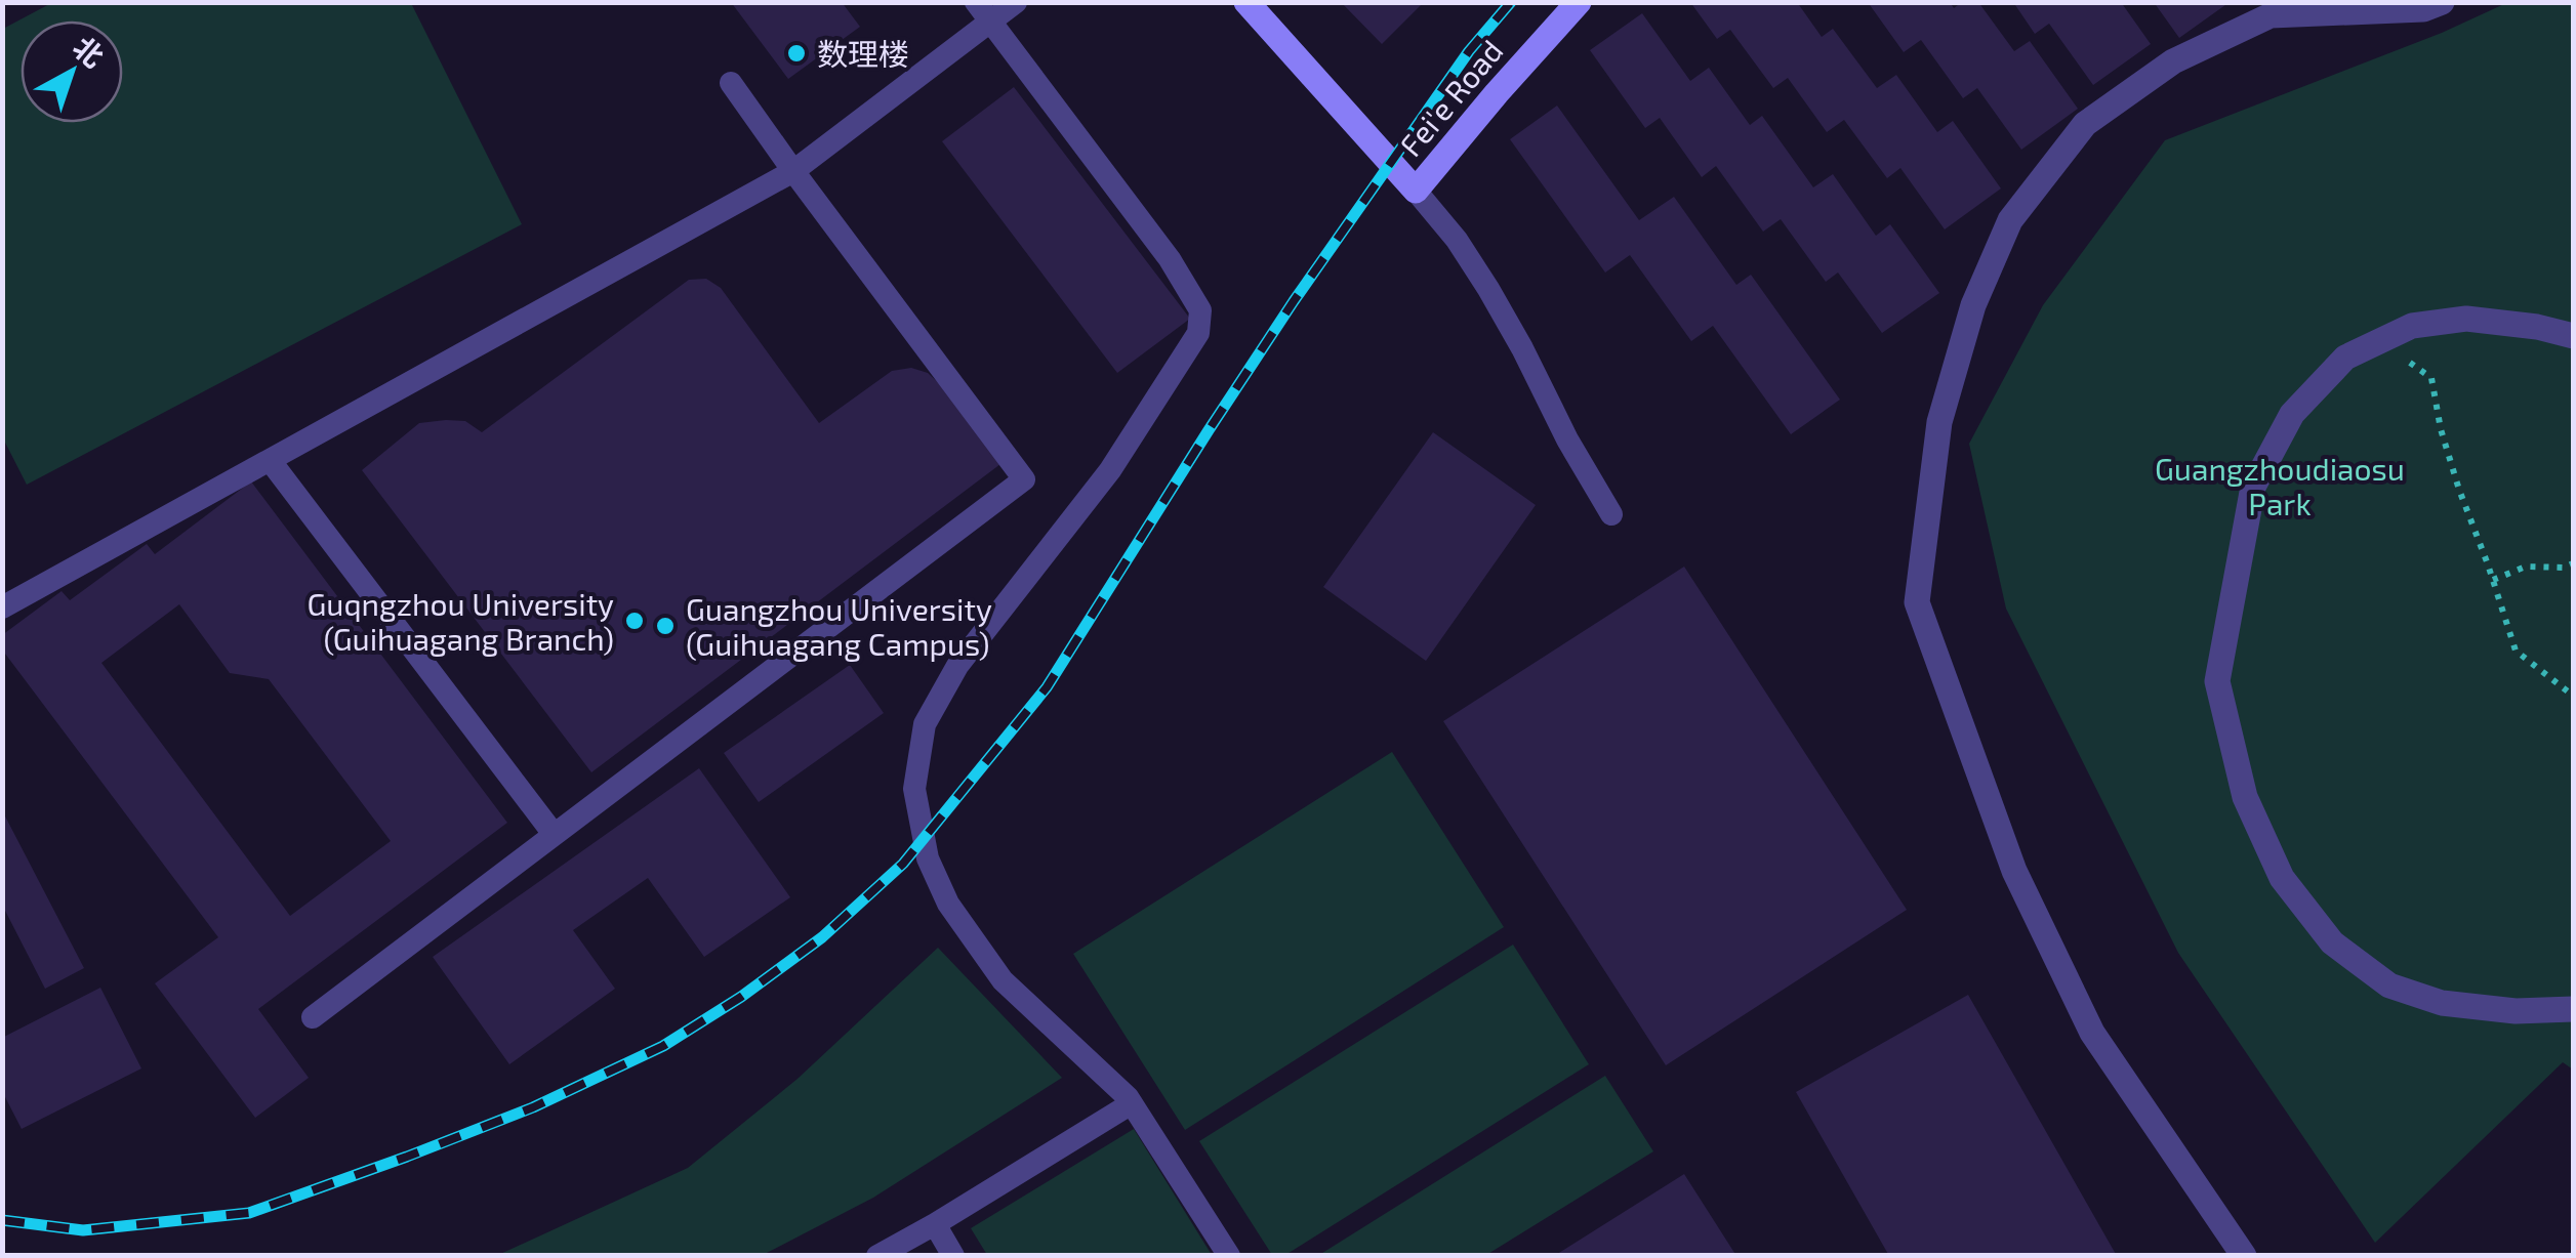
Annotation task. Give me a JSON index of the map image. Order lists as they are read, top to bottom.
{
  "streets": {
    "street": ["Fei'e Road"]
  },
  "parks": ["Guangzhoudiaosu Park"],
  "places": ["数理楼", "Guqngzhou University (Guihuagang Branch)", "Guangzhou University (Guihuagang Campus)"],
  "north": "top right"
}
